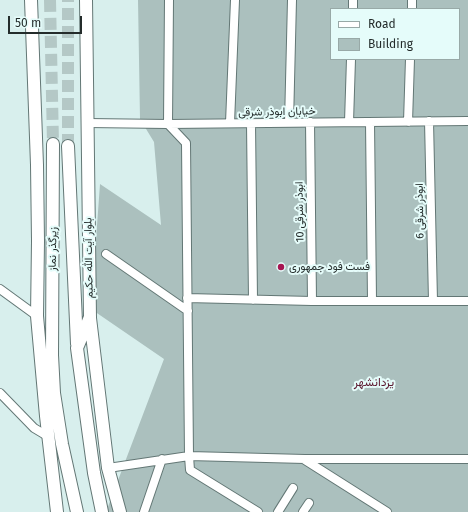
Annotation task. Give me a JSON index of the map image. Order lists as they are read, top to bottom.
{
  "streets": {
    "main road": ["زیرگذر نماز", "بلوار آیت الله حکیم"],
    "street": ["خیابان ابوذر شرقی", "ابوذر شرقی 6", "ابوذر شرقی 10"]
  },
  "crossings": [
    ["خیابان ابوذر شرقی", "ابوذر شرقی 6"],
    ["خیابان ابوذر شرقی", "ابوذر شرقی 10"],
    ["خیابان ابوذر شرقی", "بلوار آیت الله حکیم"],
    ["زیرگذر نماز", "بلوار آیت الله حکیم"]
  ],
  "districts": ["یزدانشهر"],
  "places": ["فست فود جمهوری"],
  "legend": ["Road", "Building"],
  "scale_bar": "50 m"
}
